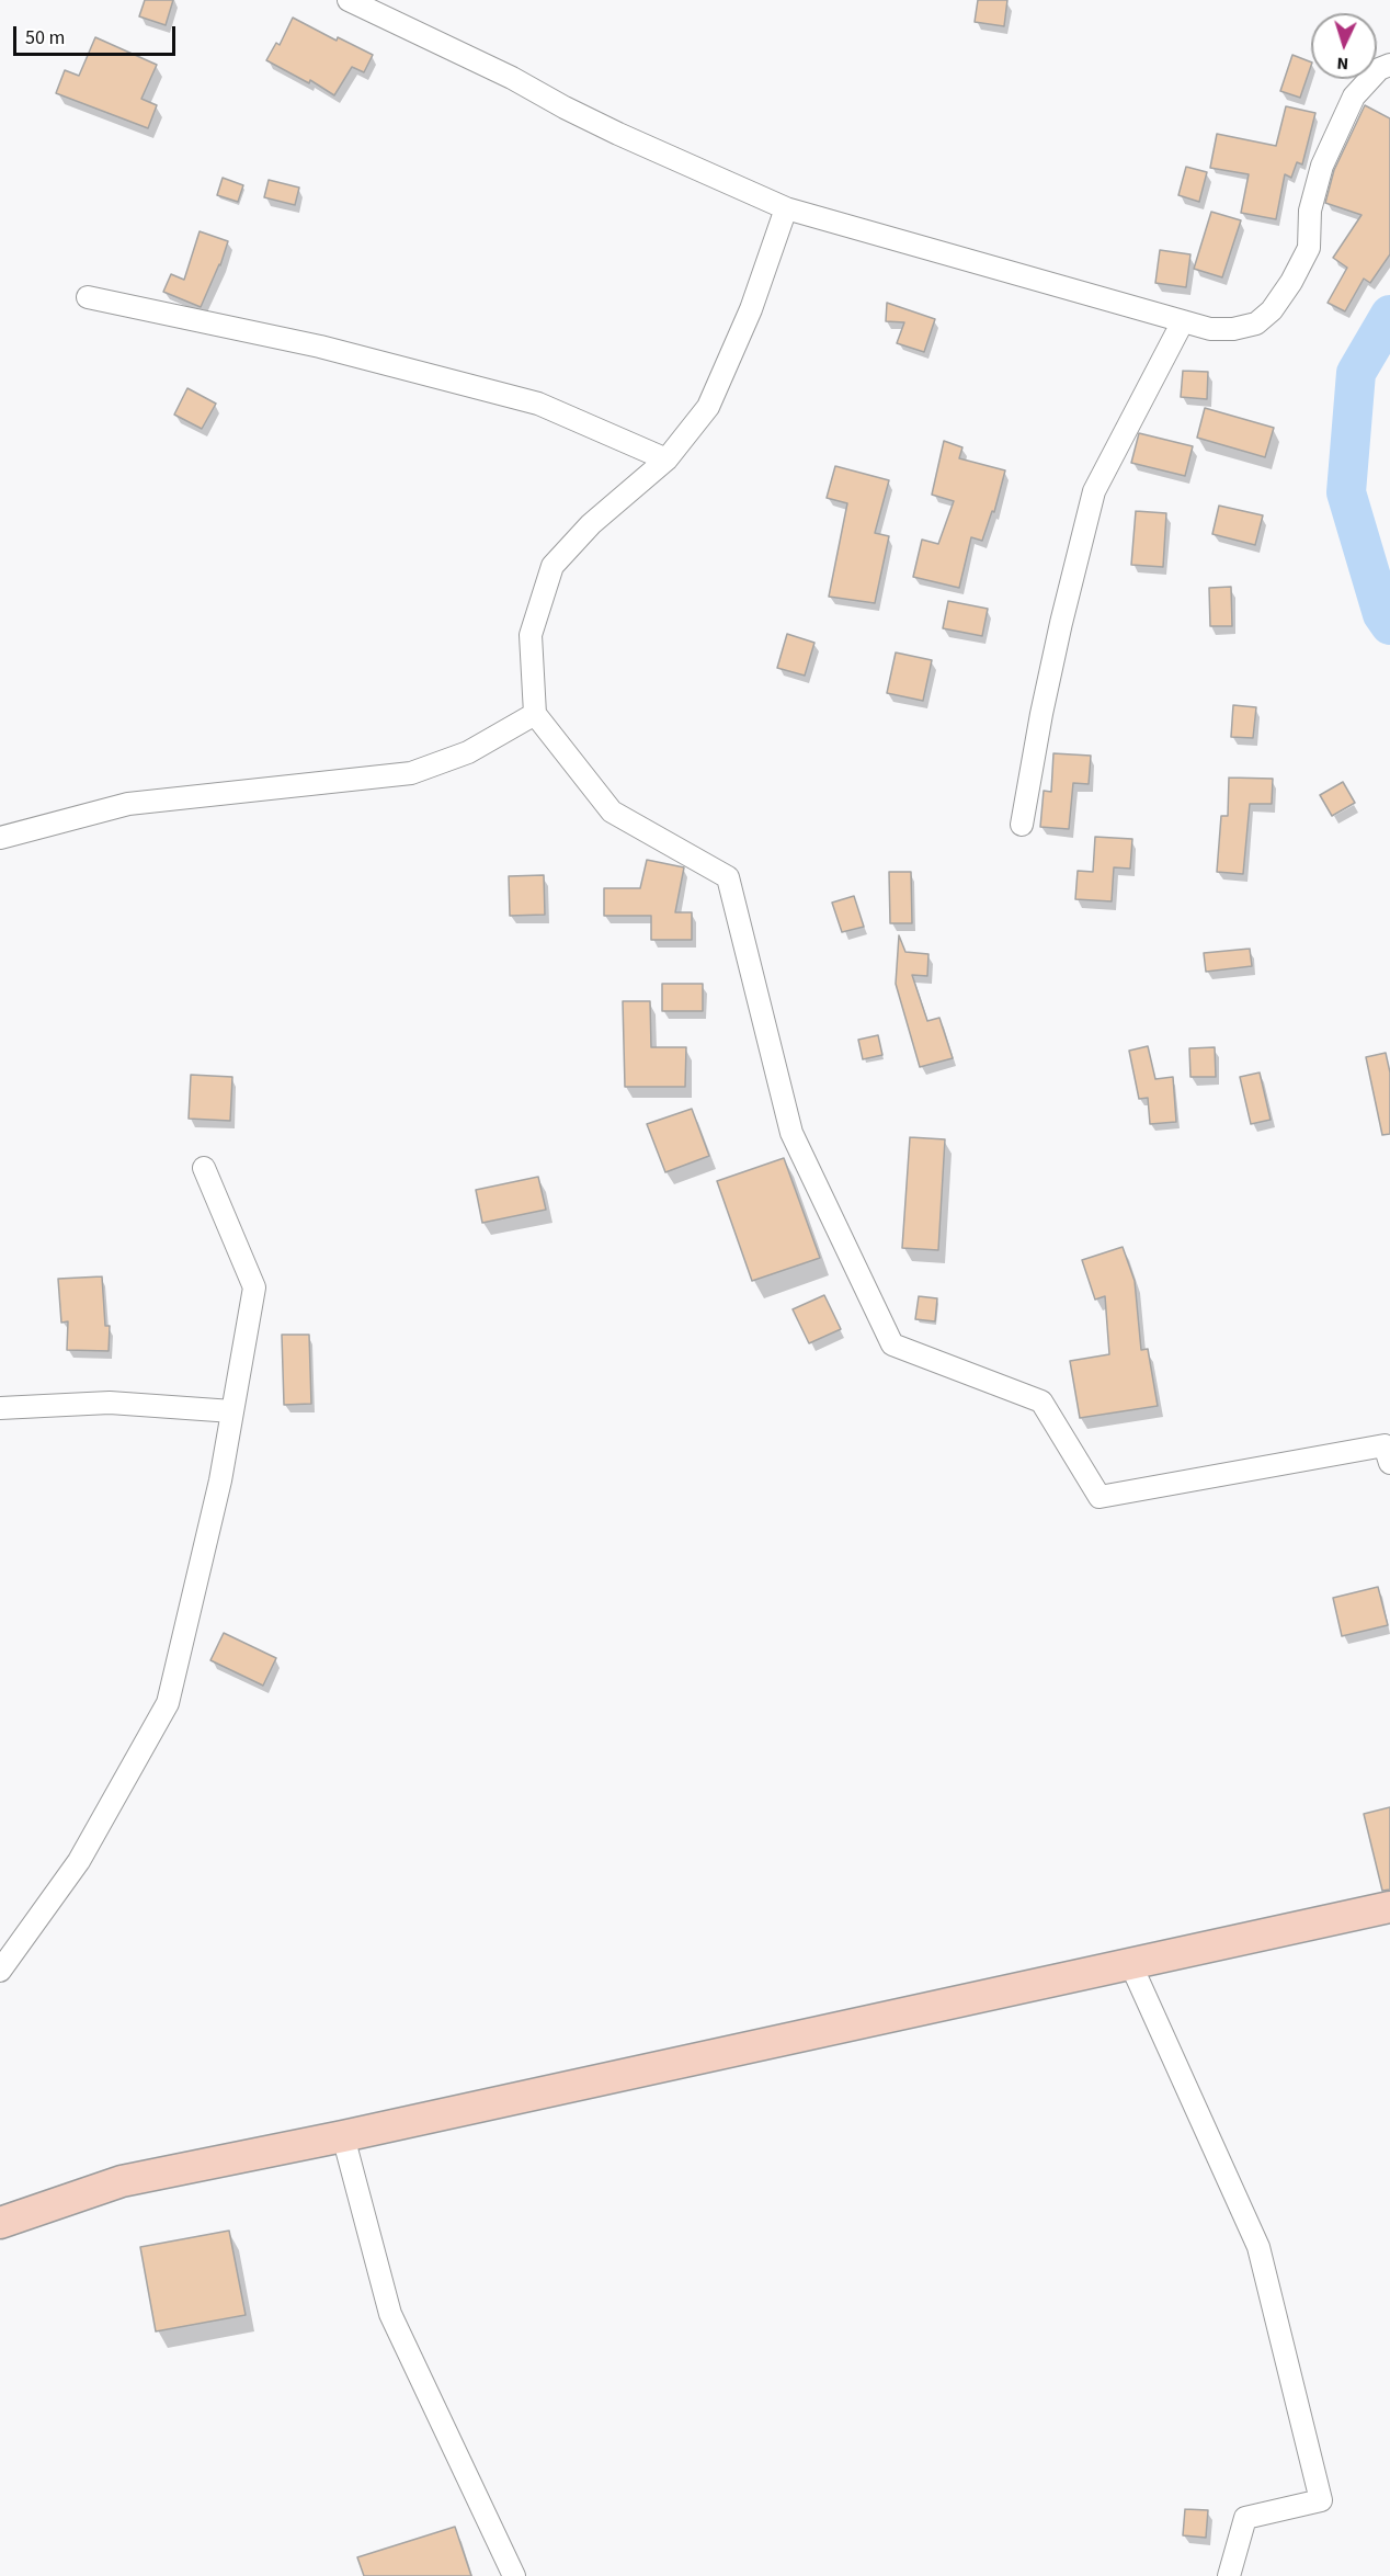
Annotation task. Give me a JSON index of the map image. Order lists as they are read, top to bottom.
{
  "scale_bar": "50 m",
  "north": "bottom"
}
